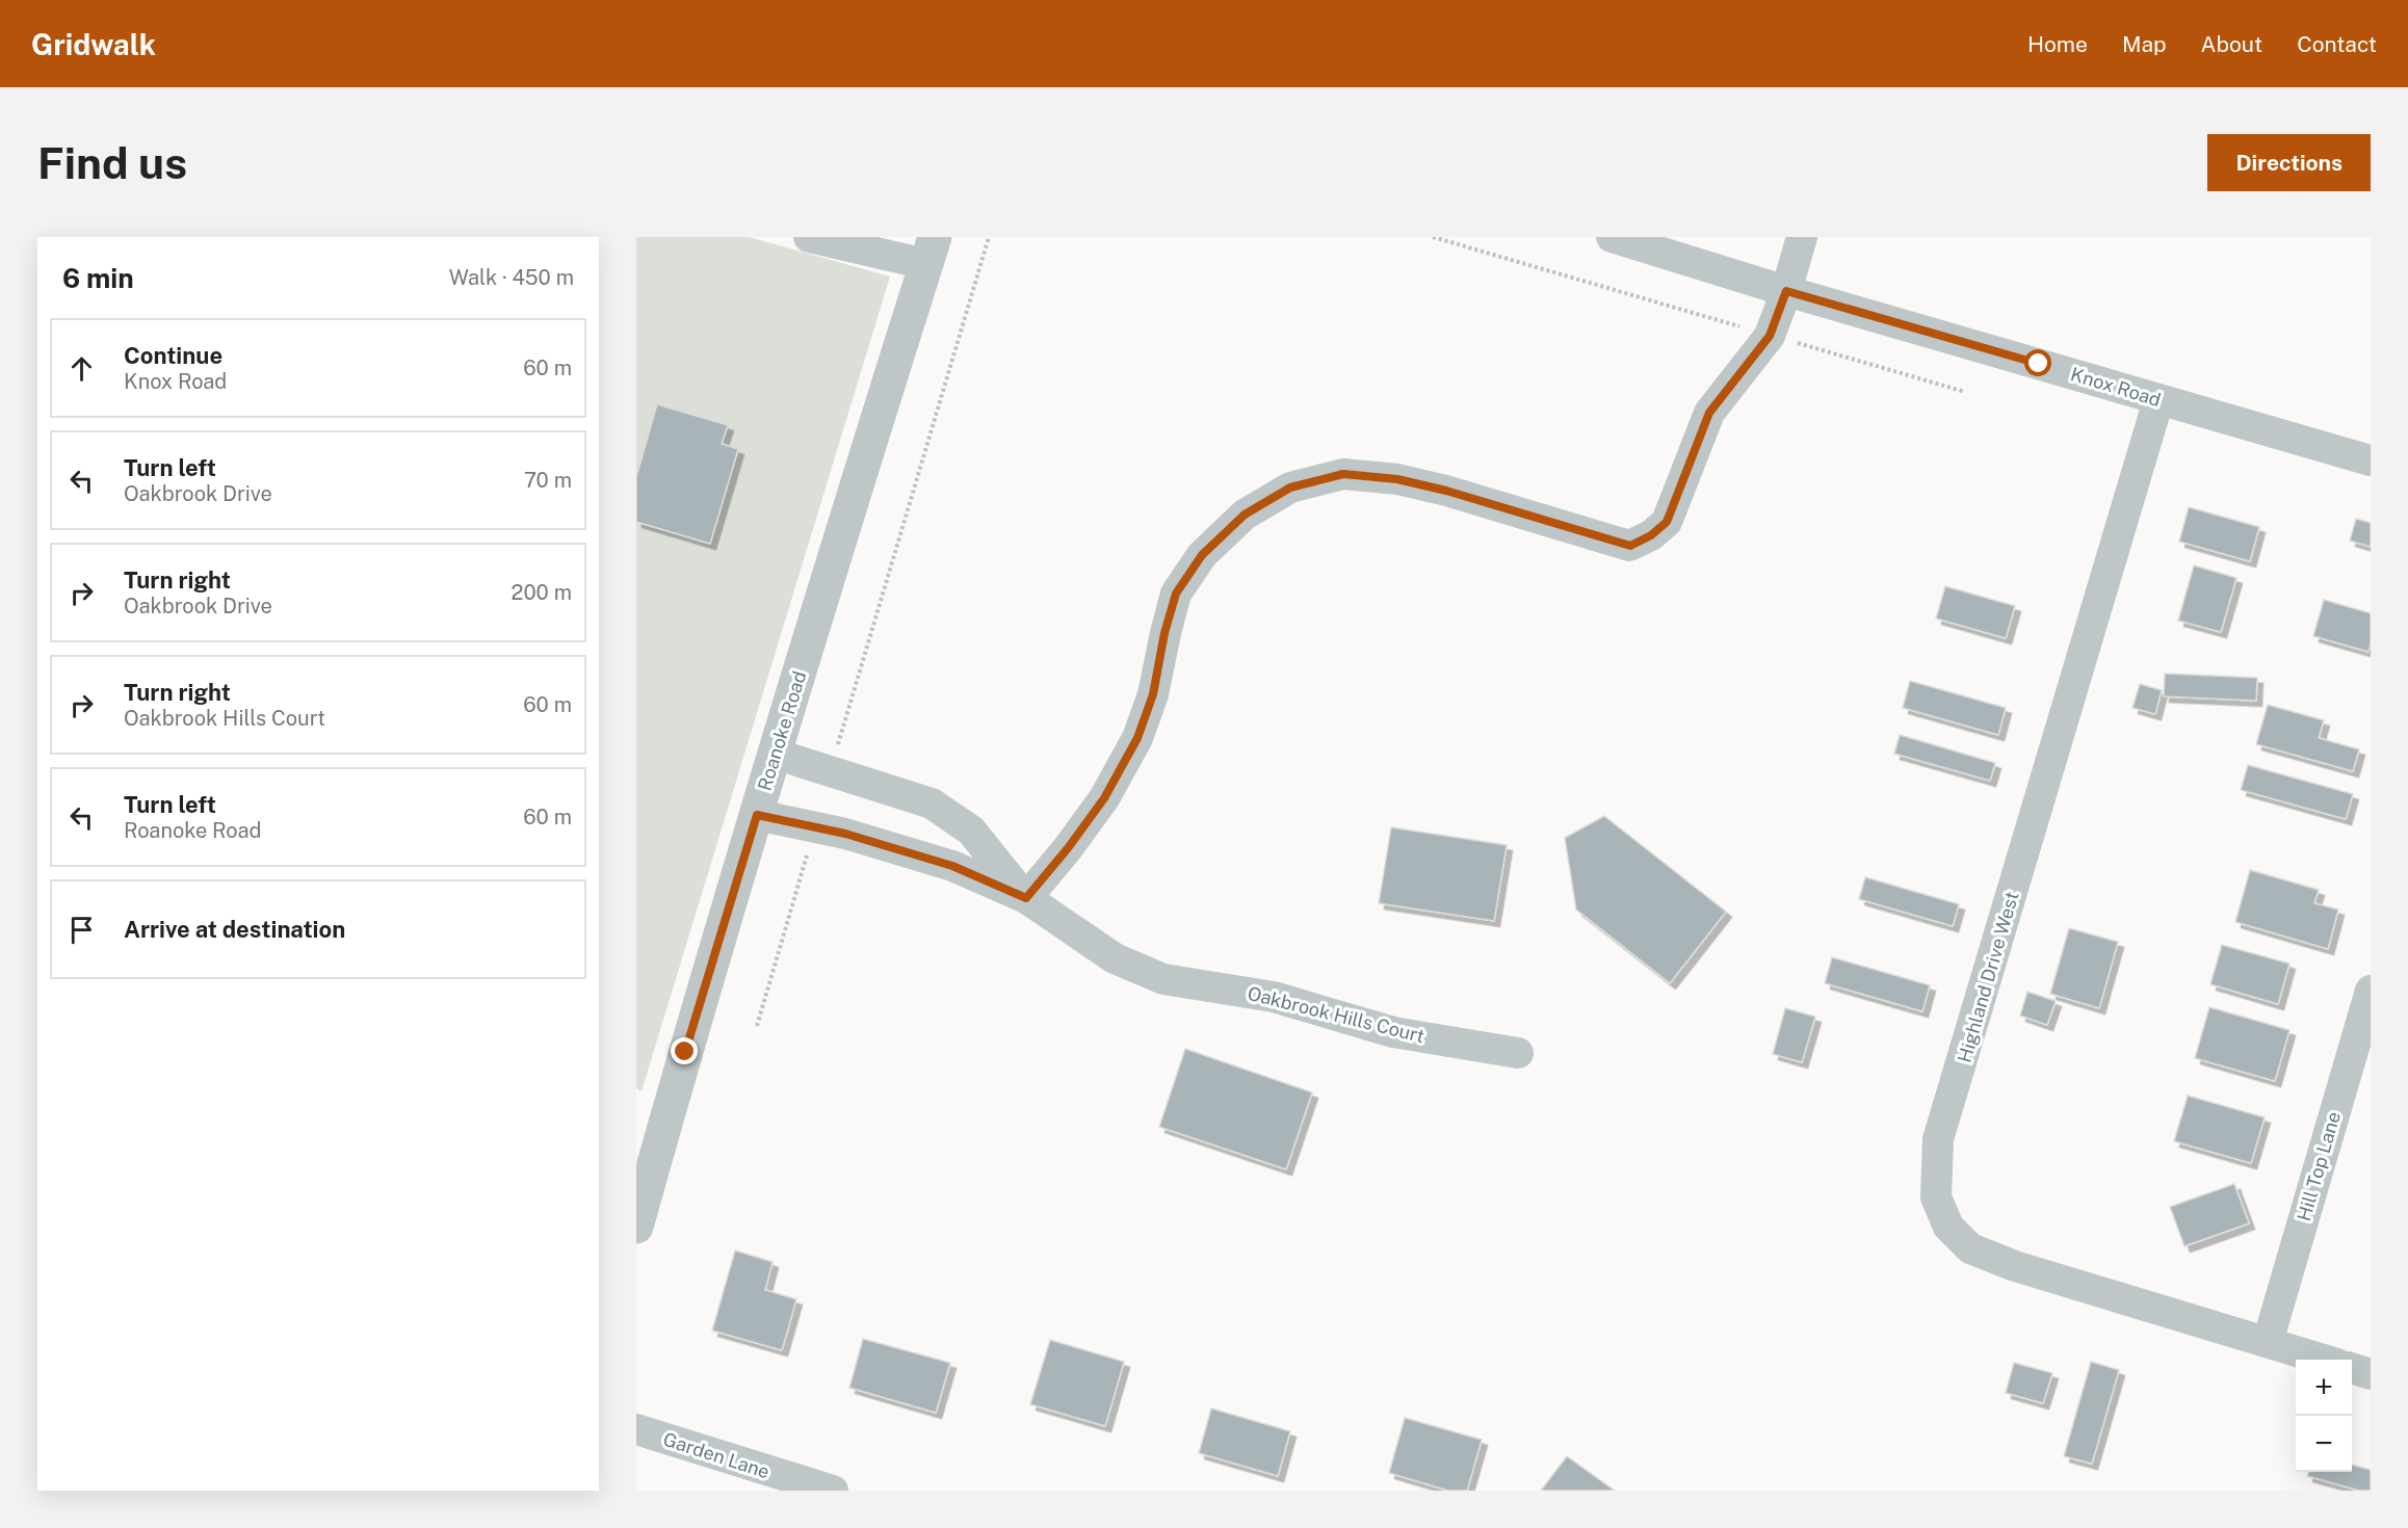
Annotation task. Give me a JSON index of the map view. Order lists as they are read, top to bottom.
{
  "streets": {
    "street": [
      "Knox Road",
      "Roanoke Road",
      "Highland Drive West",
      "Oakbrook Hills Court",
      "Hill Top Lane",
      "Garden Lane"
    ]
  },
  "crossings": [
    ["Knox Road", "Highland Drive West"],
    ["Roanoke Road", "Oakbrook Hills Court"],
    ["Highland Drive West", "Hill Top Lane"]
  ],
  "page": {
    "header": "Gridwalk",
    "nav": [
      "Home",
      "Map",
      "About",
      "Contact"
    ],
    "buttons": "Directions",
    "title": "Find us",
    "heading": ["6 min", "Walk · 450 m"],
    "list": [
      ["Continue", "Knox Road", "60 m"],
      ["Turn left", "Oakbrook Drive", "70 m"],
      ["Turn right", "Oakbrook Drive", "200 m"],
      ["Turn right", "Oakbrook Hills Court", "60 m"],
      ["Turn left", "Roanoke Road", "60 m"],
      "Arrive at destination"
    ],
    "map_buttons": ["+", "−"]
  }
}
